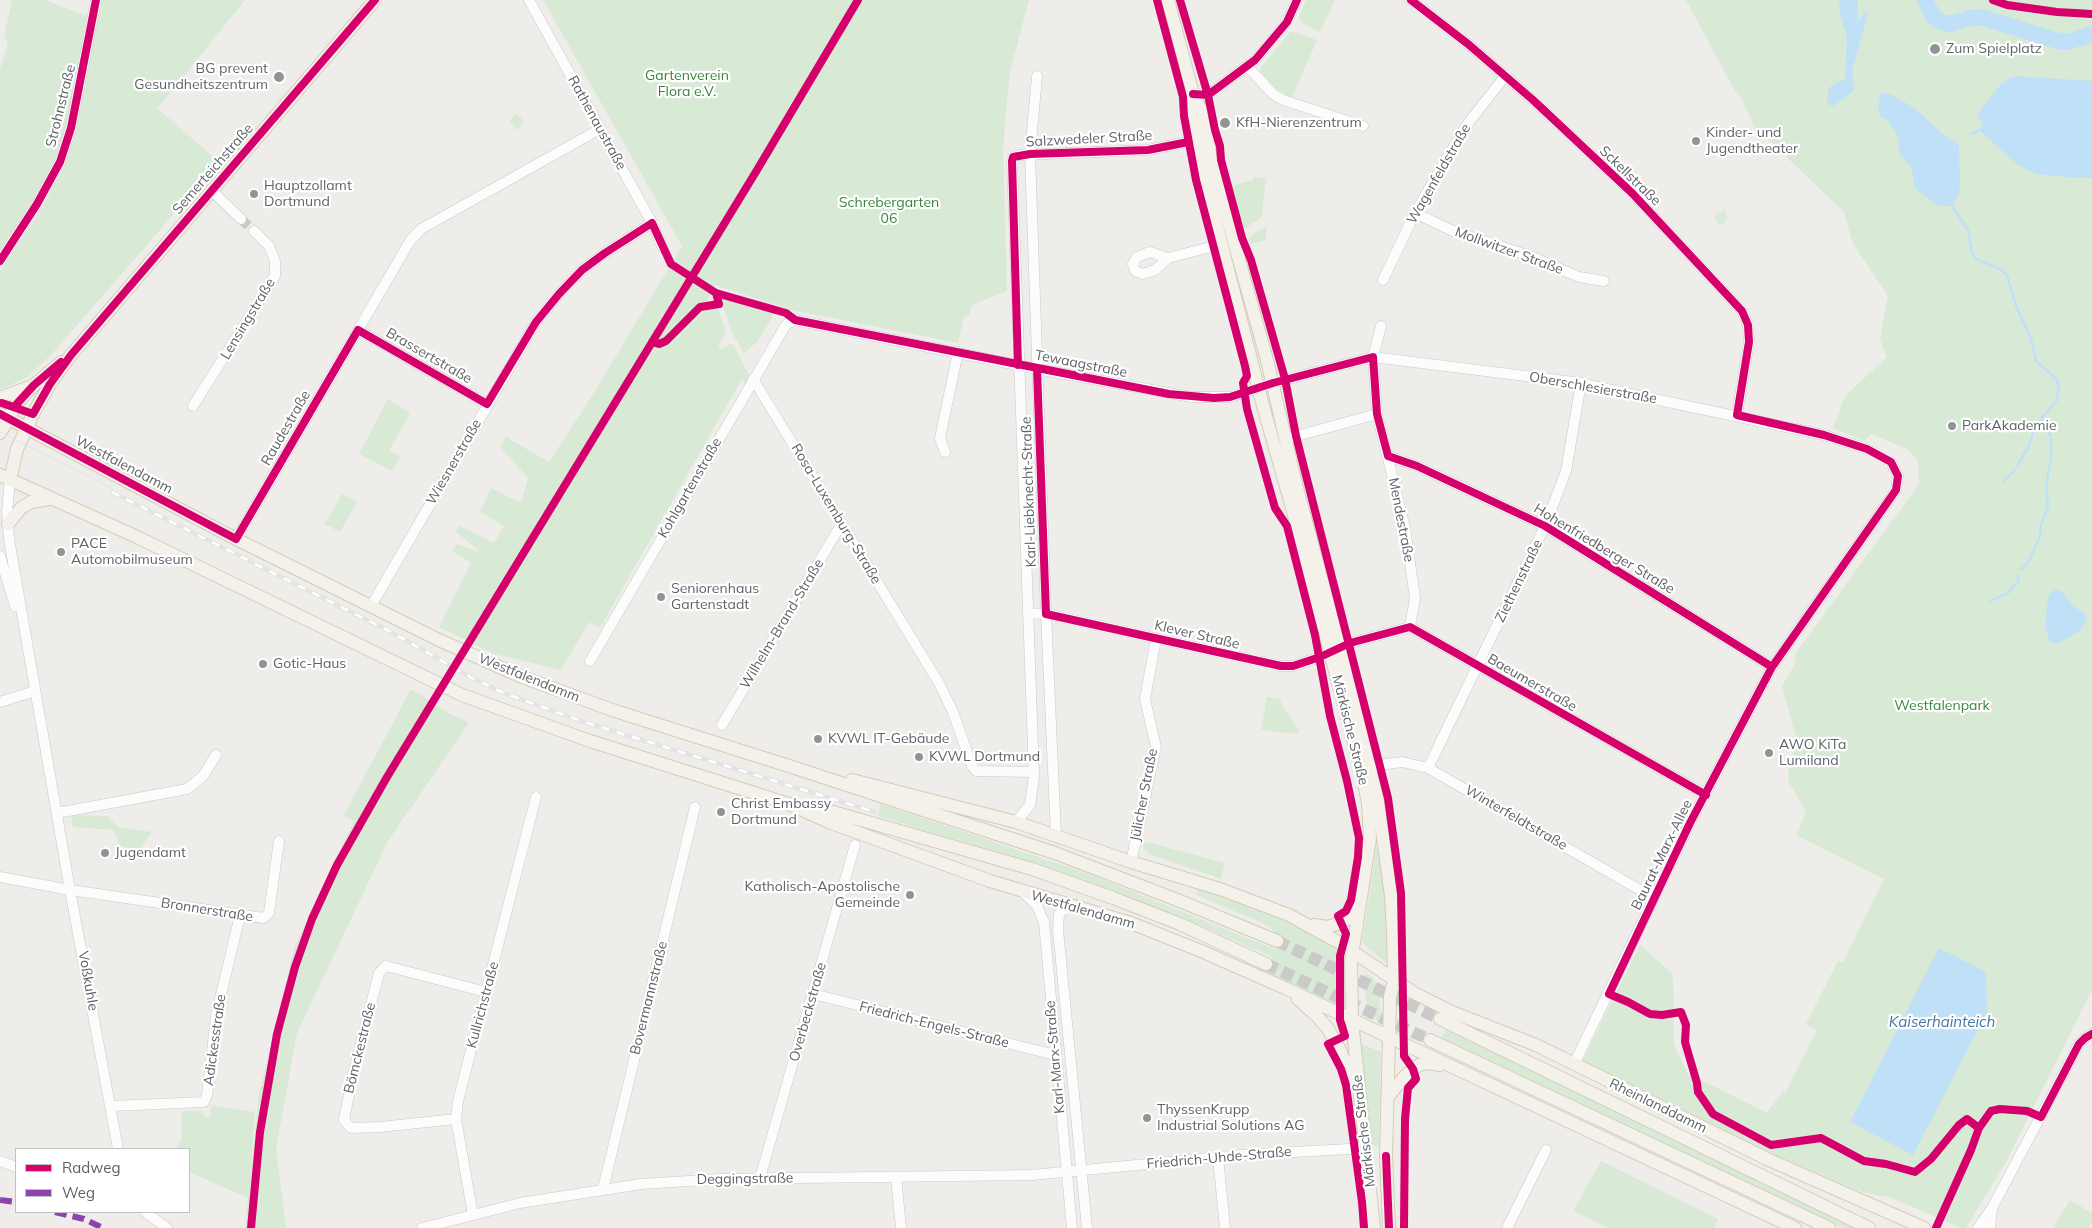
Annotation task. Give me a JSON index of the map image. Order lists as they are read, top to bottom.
{
  "streets": {
    "main road": [
      "Semerteichstraße",
      "Westfalendamm",
      "Märkische Straße",
      "Rheinlanddamm"
    ],
    "street": [
      "Strohnstraße",
      "Rathenaustraße",
      "Salzwedeler Straße",
      "Wagenfeldstraße",
      "Sckellstraße",
      "Mollwitzer Straße",
      "Lensingstraße",
      "Brassertstraße",
      "Tewaagstraße",
      "Oberschlesierstraße",
      "Raudestraße",
      "Wiesnerstraße",
      "Kohlgartenstraße",
      "Karl-Liebknecht-Straße",
      "Rosa-Luxemburg-Straße",
      "Mendestraße",
      "Hohenfriedberger Straße",
      "Ziethenstraße",
      "Wilhelm-Brand-Straße",
      "Klever Straße",
      "Baeumerstraße",
      "Jülicher Straße",
      "Winterfeldtstraße",
      "Baurat-Marx-Allee",
      "Bronnerstraße",
      "Voßkuhle",
      "Bovermannstraße",
      "Kullrichstraße",
      "Overbeckstraße",
      "Friedrich-Engels-Straße",
      "Adickesstraße",
      "Bömckestraße",
      "Karl-Marx-Straße",
      "Friedrich-Uhde-Straße",
      "Deggingstraße"
    ]
  },
  "crossings": [
    ["Rathenaustraße", "Raudestraße"],
    ["Rathenaustraße", "Wiesnerstraße"],
    ["Salzwedeler Straße", "Karl-Liebknecht-Straße"],
    ["Salzwedeler Straße", "Märkische Straße"],
    ["Semerteichstraße", "Westfalendamm"],
    ["Semerteichstraße", "Voßkuhle"],
    ["Wagenfeldstraße", "Sckellstraße"],
    ["Wagenfeldstraße", "Mollwitzer Straße"],
    ["Sckellstraße", "Oberschlesierstraße"],
    ["Brassertstraße", "Raudestraße"],
    ["Brassertstraße", "Wiesnerstraße"],
    ["Tewaagstraße", "Oberschlesierstraße"],
    ["Tewaagstraße", "Kohlgartenstraße"],
    ["Tewaagstraße", "Karl-Liebknecht-Straße"],
    ["Tewaagstraße", "Märkische Straße"],
    ["Oberschlesierstraße", "Mendestraße"],
    ["Oberschlesierstraße", "Ziethenstraße"],
    ["Oberschlesierstraße", "Märkische Straße"],
    ["Oberschlesierstraße", "Baurat-Marx-Allee"],
    ["Raudestraße", "Westfalendamm"],
    ["Wiesnerstraße", "Westfalendamm"],
    ["Westfalendamm", "Karl-Liebknecht-Straße"],
    ["Westfalendamm", "Märkische Straße"],
    ["Westfalendamm", "Jülicher Straße"],
    ["Westfalendamm", "Voßkuhle"],
    ["Westfalendamm", "Karl-Marx-Straße"],
    ["Westfalendamm", "Rheinlanddamm"],
    ["Kohlgartenstraße", "Rosa-Luxemburg-Straße"],
    ["Karl-Liebknecht-Straße", "Rosa-Luxemburg-Straße"],
    ["Karl-Liebknecht-Straße", "Klever Straße"],
    ["Rosa-Luxemburg-Straße", "Wilhelm-Brand-Straße"],
    ["Mendestraße", "Hohenfriedberger Straße"],
    ["Mendestraße", "Baeumerstraße"],
    ["Hohenfriedberger Straße", "Ziethenstraße"],
    ["Hohenfriedberger Straße", "Baurat-Marx-Allee"],
    ["Ziethenstraße", "Baeumerstraße"],
    ["Ziethenstraße", "Winterfeldtstraße"],
    ["Klever Straße", "Märkische Straße"],
    ["Klever Straße", "Jülicher Straße"],
    ["Baeumerstraße", "Baurat-Marx-Allee"],
    ["Märkische Straße", "Winterfeldtstraße"],
    ["Märkische Straße", "Rheinlanddamm"],
    ["Märkische Straße", "Friedrich-Uhde-Straße"],
    ["Winterfeldtstraße", "Baurat-Marx-Allee"],
    ["Baurat-Marx-Allee", "Rheinlanddamm"],
    ["Bronnerstraße", "Voßkuhle"],
    ["Bronnerstraße", "Adickesstraße"],
    ["Voßkuhle", "Adickesstraße"],
    ["Bovermannstraße", "Deggingstraße"],
    ["Kullrichstraße", "Bömckestraße"],
    ["Kullrichstraße", "Deggingstraße"],
    ["Overbeckstraße", "Friedrich-Engels-Straße"],
    ["Overbeckstraße", "Deggingstraße"],
    ["Friedrich-Engels-Straße", "Karl-Marx-Straße"],
    ["Karl-Marx-Straße", "Friedrich-Uhde-Straße"],
    ["Karl-Marx-Straße", "Deggingstraße"],
    ["Friedrich-Uhde-Straße", "Deggingstraße"]
  ],
  "water": ["Kaiserhainteich"],
  "parks": ["Gartenverein Flora e.V.", "Schrebergarten 06", "Westfalenpark"],
  "places": [
    "Zum Spielplatz",
    "BG prevent Gesundheitszentrum",
    "KfH-Nierenzentrum",
    "Kinder- und Jugendtheater",
    "Hauptzollamt Dortmund",
    "ParkAkademie",
    "PACE Automobilmuseum",
    "Seniorenhaus Gartenstadt",
    "Gotic-Haus",
    "KVWL IT-Gebäude",
    "AWO KiTa Lumiland",
    "KVWL Dortmund",
    "Christ Embassy Dortmund",
    "Jugendamt",
    "Katholisch-Apostolische Gemeinde",
    "ThyssenKrupp Industrial Solutions AG"
  ],
  "legend": ["Radweg", "Weg"]
}
